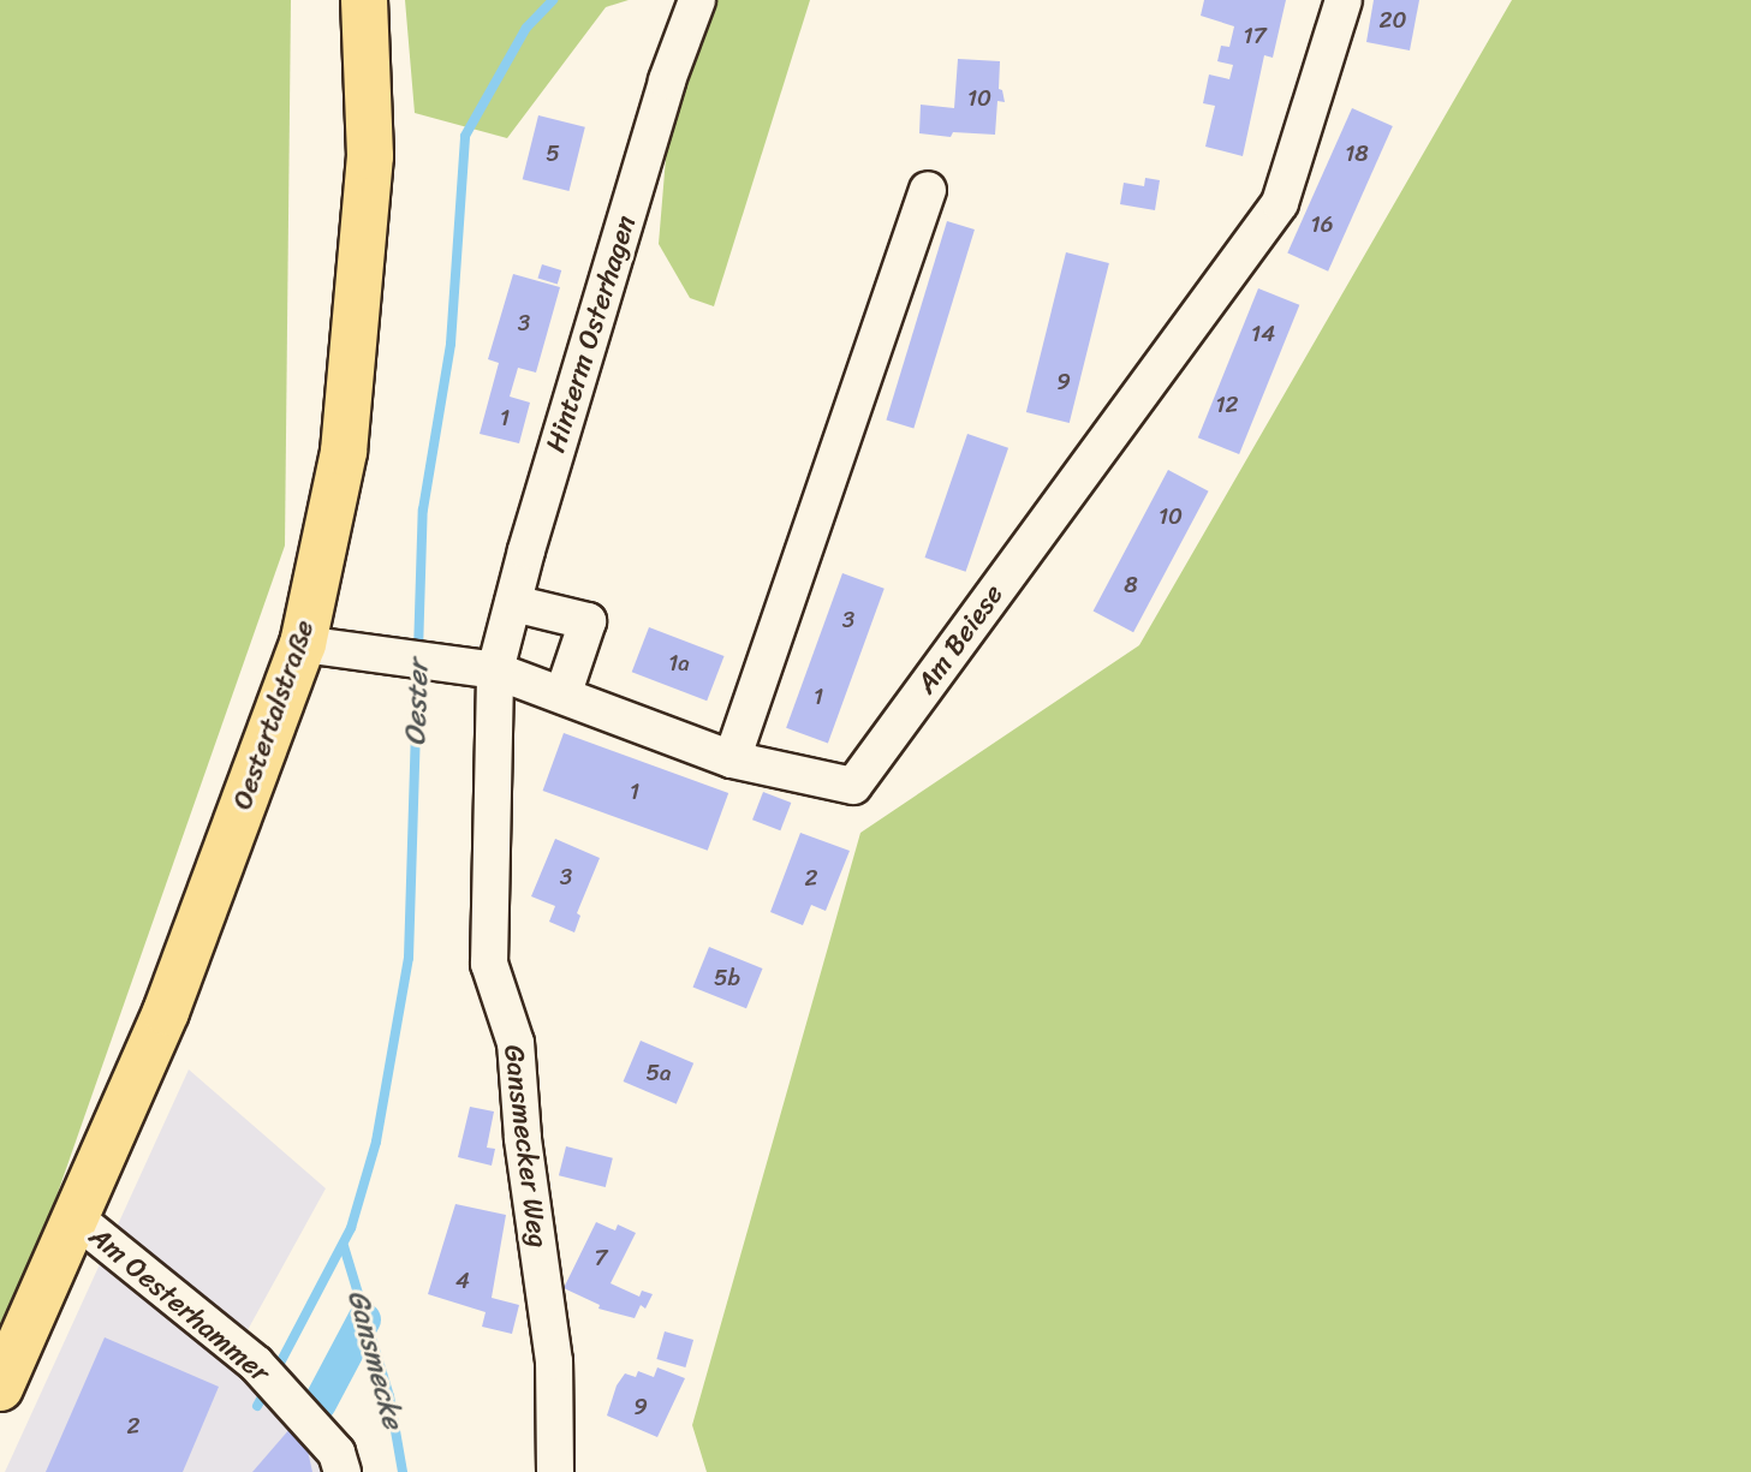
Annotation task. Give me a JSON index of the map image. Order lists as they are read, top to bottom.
{
  "streets": {
    "main road": ["Oestertalstraße"],
    "street": [
      "Hinterm Osterhagen",
      "Am Beiese",
      "Gansmecker Weg",
      "Am Oesterhammer"
    ]
  },
  "crossings": [
    ["Hinterm Osterhagen", "Am Beiese"],
    ["Hinterm Osterhagen", "Gansmecker Weg"],
    ["Am Beiese", "Oestertalstraße"],
    ["Am Beiese", "Gansmecker Weg"],
    ["Oestertalstraße", "Am Oesterhammer"]
  ],
  "water": ["Oester", "Gansmecke"],
  "house_numbers": [
    "20",
    "17",
    "10",
    "5",
    "18",
    "16",
    "3",
    "14",
    "9",
    "12",
    "1",
    "10",
    "8",
    "3",
    "1a",
    "1",
    "1",
    "3",
    "2",
    "5b",
    "5a",
    "7",
    "4",
    "9",
    "2"
  ]
}
